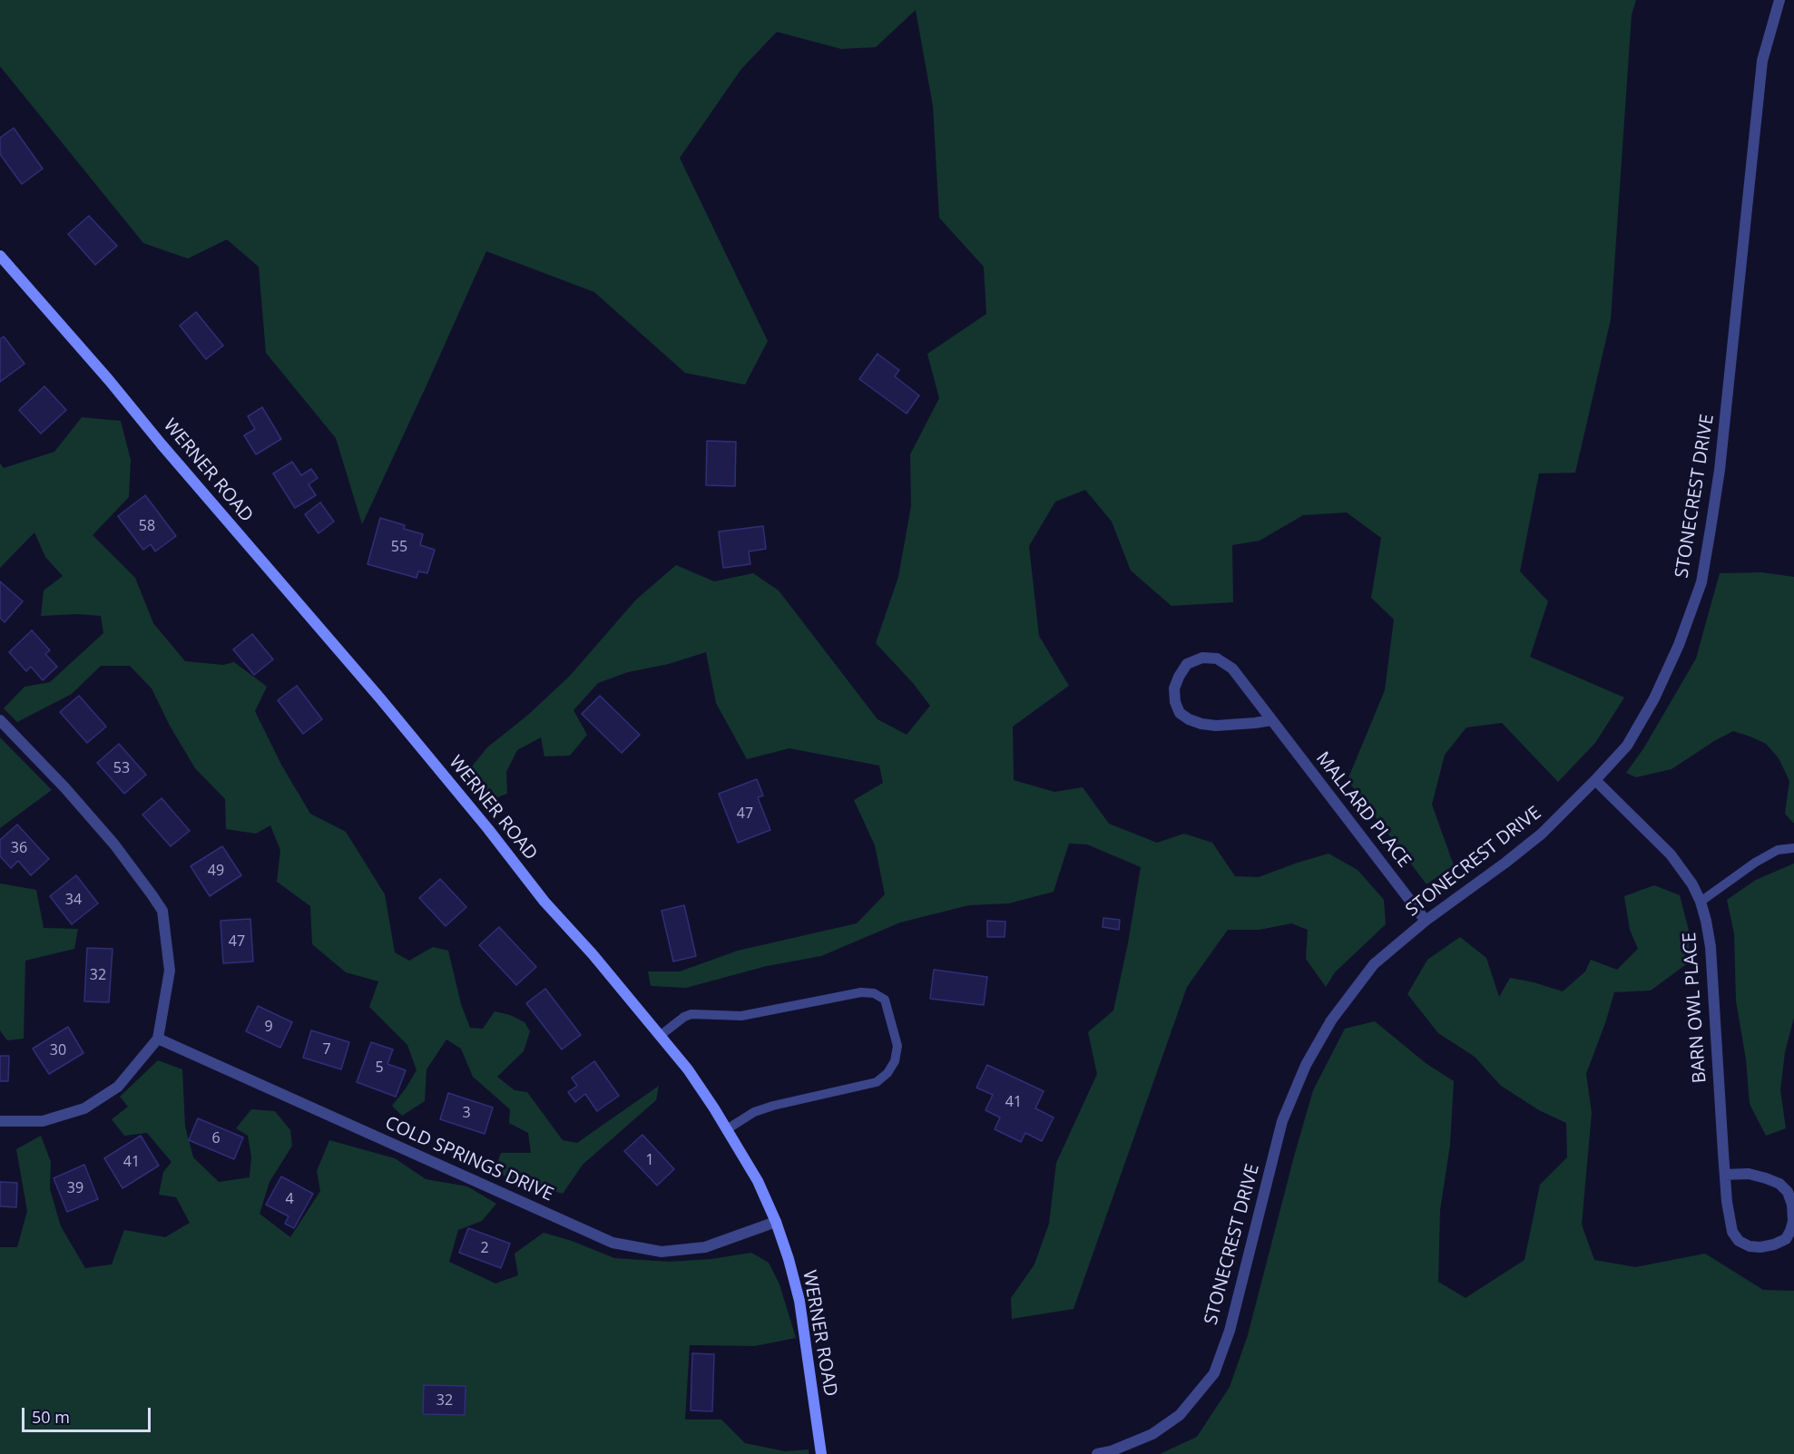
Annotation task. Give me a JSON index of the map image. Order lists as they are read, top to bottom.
{
  "streets": {
    "street": [
      "WERNER ROAD",
      "STONECREST DRIVE",
      "MALLARD PLACE",
      "BARN OWL PLACE",
      "COLD SPRINGS DRIVE"
    ]
  },
  "crossings": [
    ["WERNER ROAD", "COLD SPRINGS DRIVE"],
    ["STONECREST DRIVE", "MALLARD PLACE"],
    ["STONECREST DRIVE", "BARN OWL PLACE"]
  ],
  "house_numbers": [
    "58",
    "55",
    "53",
    "47",
    "36",
    "49",
    "34",
    "47",
    "32",
    "9",
    "7",
    "30",
    "5",
    "41",
    "3",
    "6",
    "1",
    "41",
    "39",
    "4",
    "2",
    "32"
  ],
  "scale_bar": "50 m"
}
